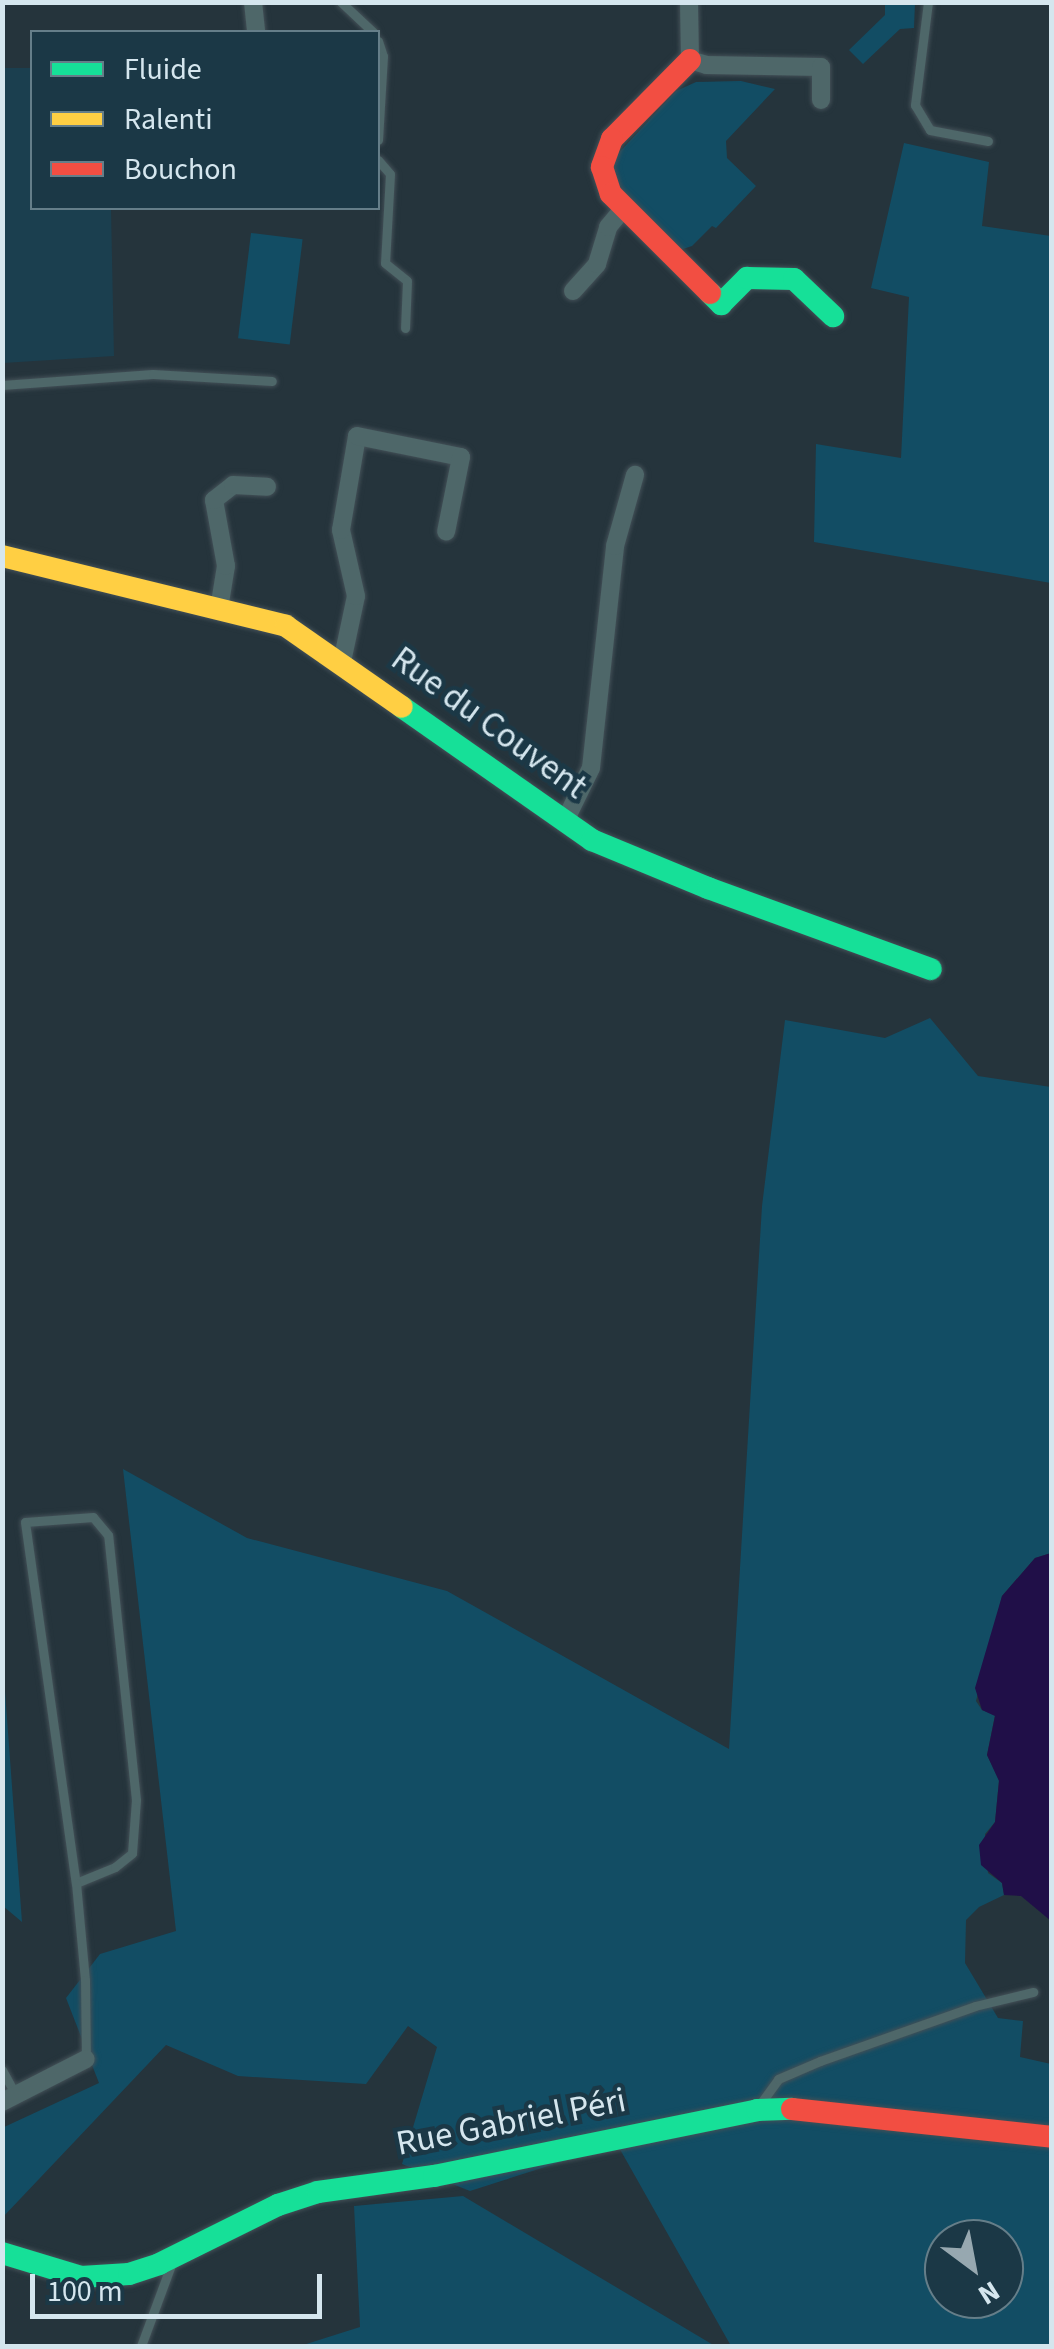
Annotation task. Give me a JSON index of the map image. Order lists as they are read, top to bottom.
{
  "streets": {
    "street": ["Rue du Couvent", "Rue Gabriel Péri"]
  },
  "legend": ["Fluide", "Ralenti", "Bouchon"],
  "scale_bar": "100 m",
  "north": "bottom right"
}
